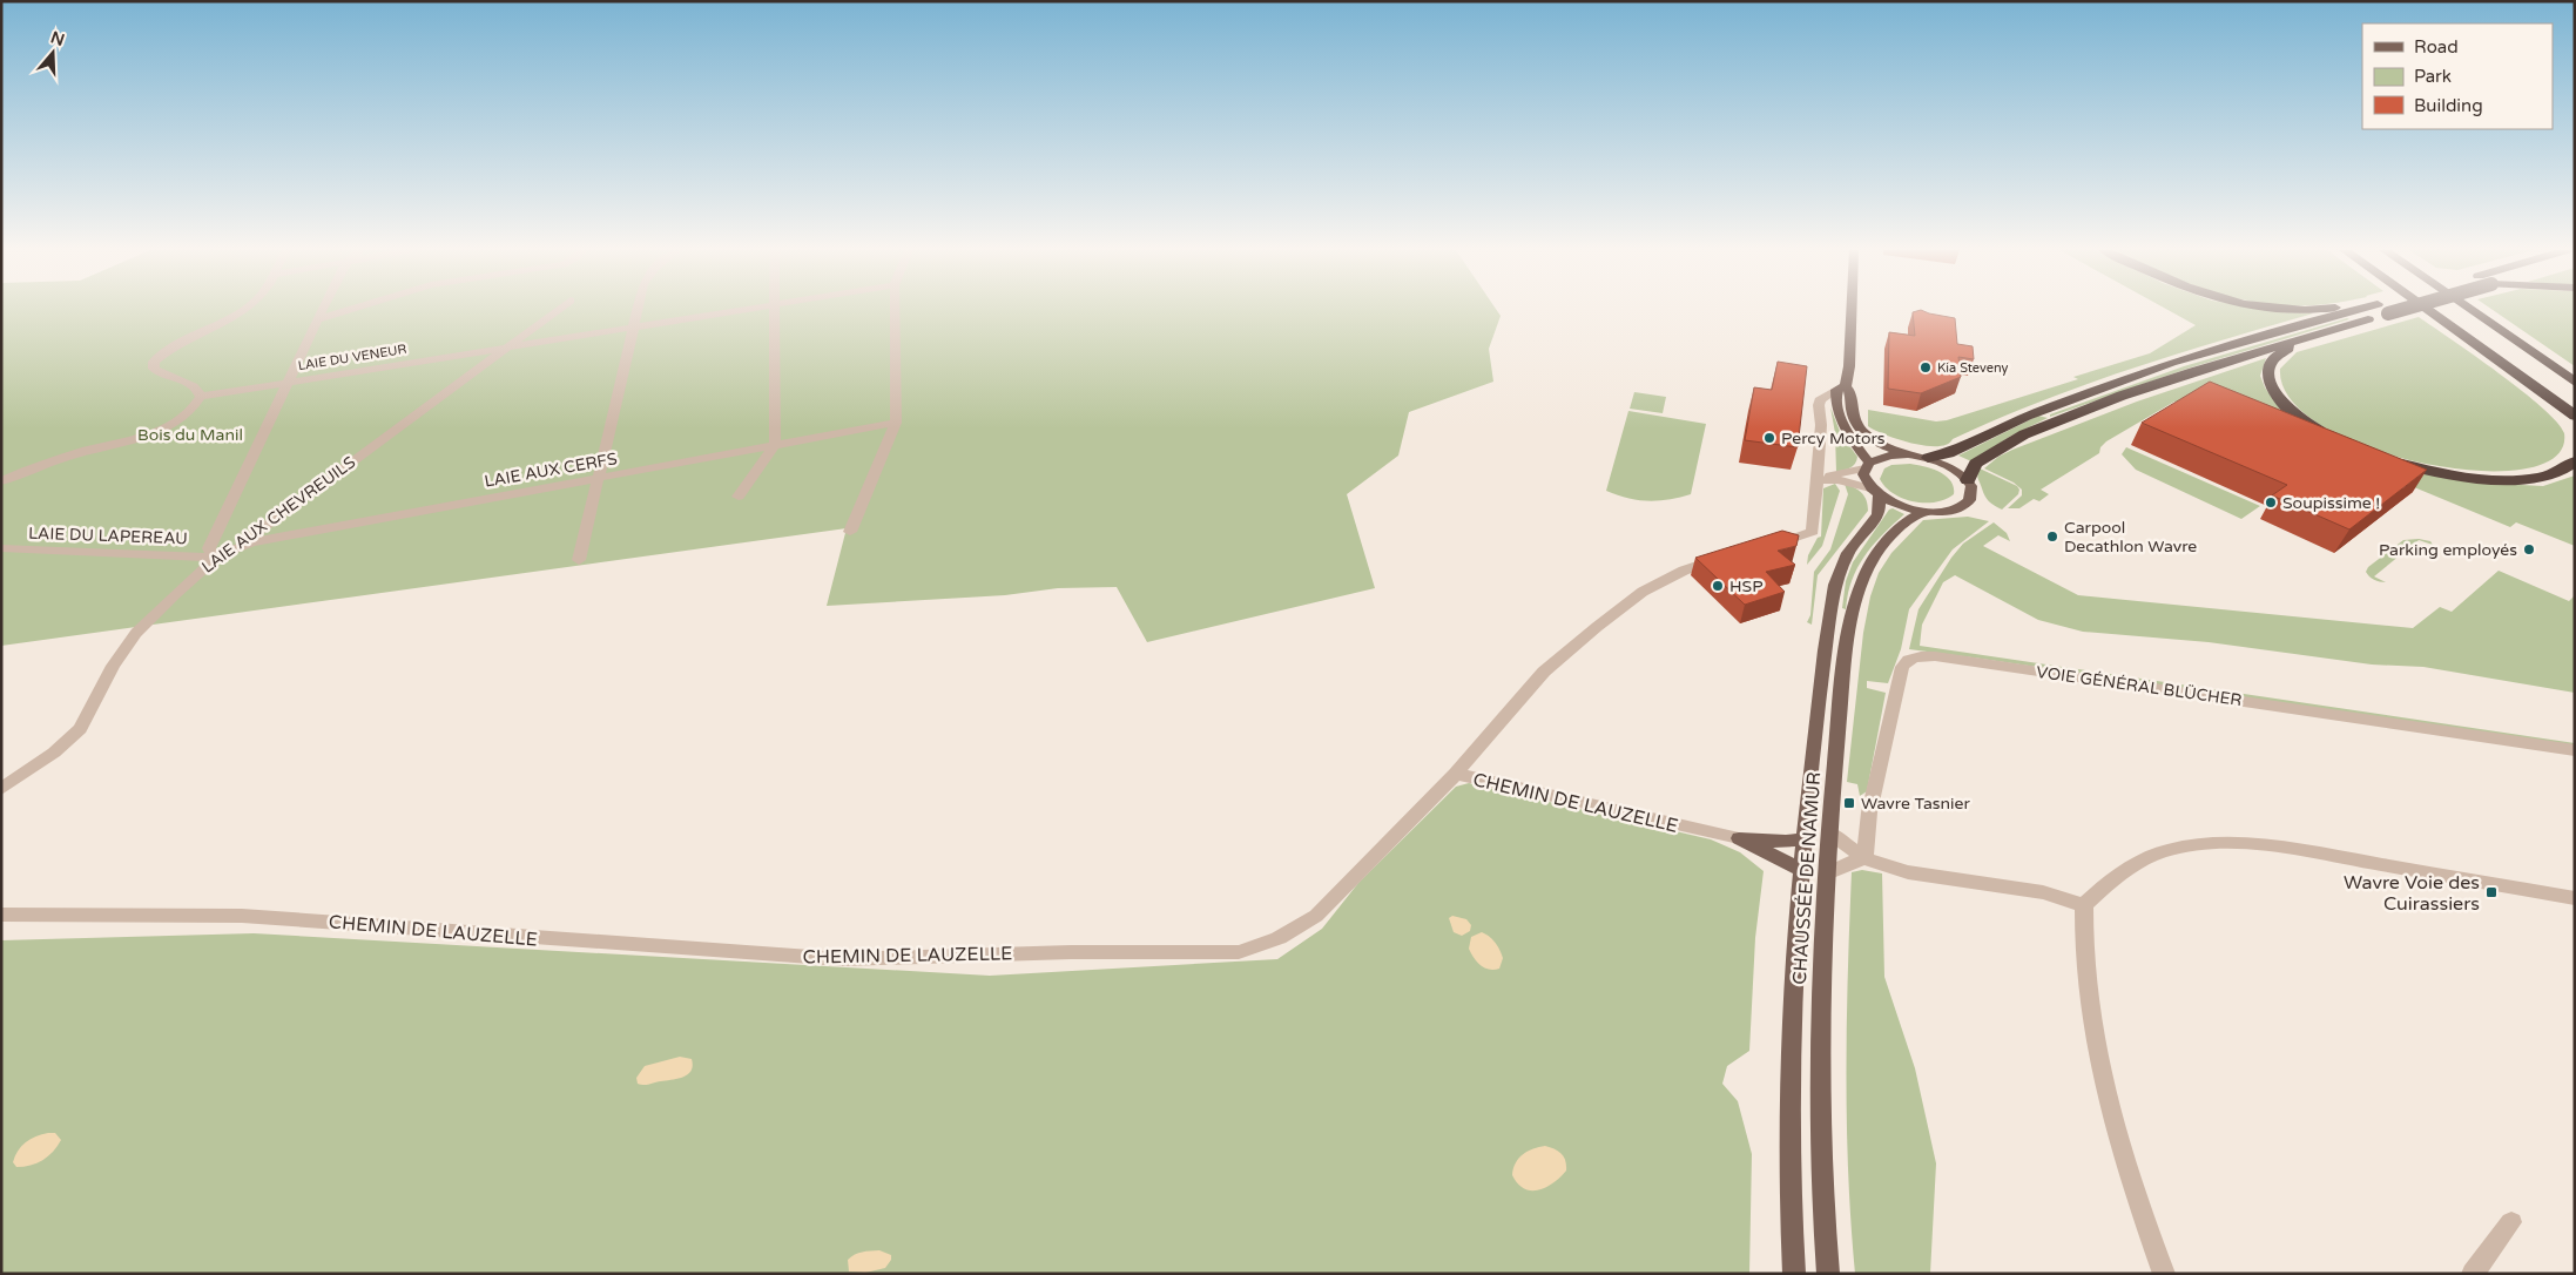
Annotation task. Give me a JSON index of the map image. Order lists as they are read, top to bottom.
{
  "streets": {
    "main road": ["CHAUSSÉE DE NAMUR"],
    "street": [
      "LAIE DU VENEUR",
      "LAIE AUX CERFS",
      "LAIE AUX CHEVREUILS",
      "LAIE DU LAPEREAU",
      "VOIE GÉNÉRAL BLÜCHER",
      "CHEMIN DE LAUZELLE"
    ]
  },
  "crossings": [
    ["LAIE DU VENEUR", "LAIE AUX CHEVREUILS"],
    ["LAIE AUX CERFS", "LAIE AUX CHEVREUILS"],
    ["LAIE AUX CERFS", "LAIE DU LAPEREAU"],
    ["LAIE AUX CHEVREUILS", "LAIE DU LAPEREAU"]
  ],
  "parks": ["Bois du Manil"],
  "places": {
    "other": [
      "Kia Steveny",
      "Percy Motors",
      "Soupissime !",
      "Carpool Decathlon Wavre",
      "Parking employés",
      "HSP"
    ],
    "transit": ["Wavre Tasnier", "Wavre Voie des Cuirassiers"]
  },
  "legend": ["Road", "Park", "Building"],
  "north": "top"
}
